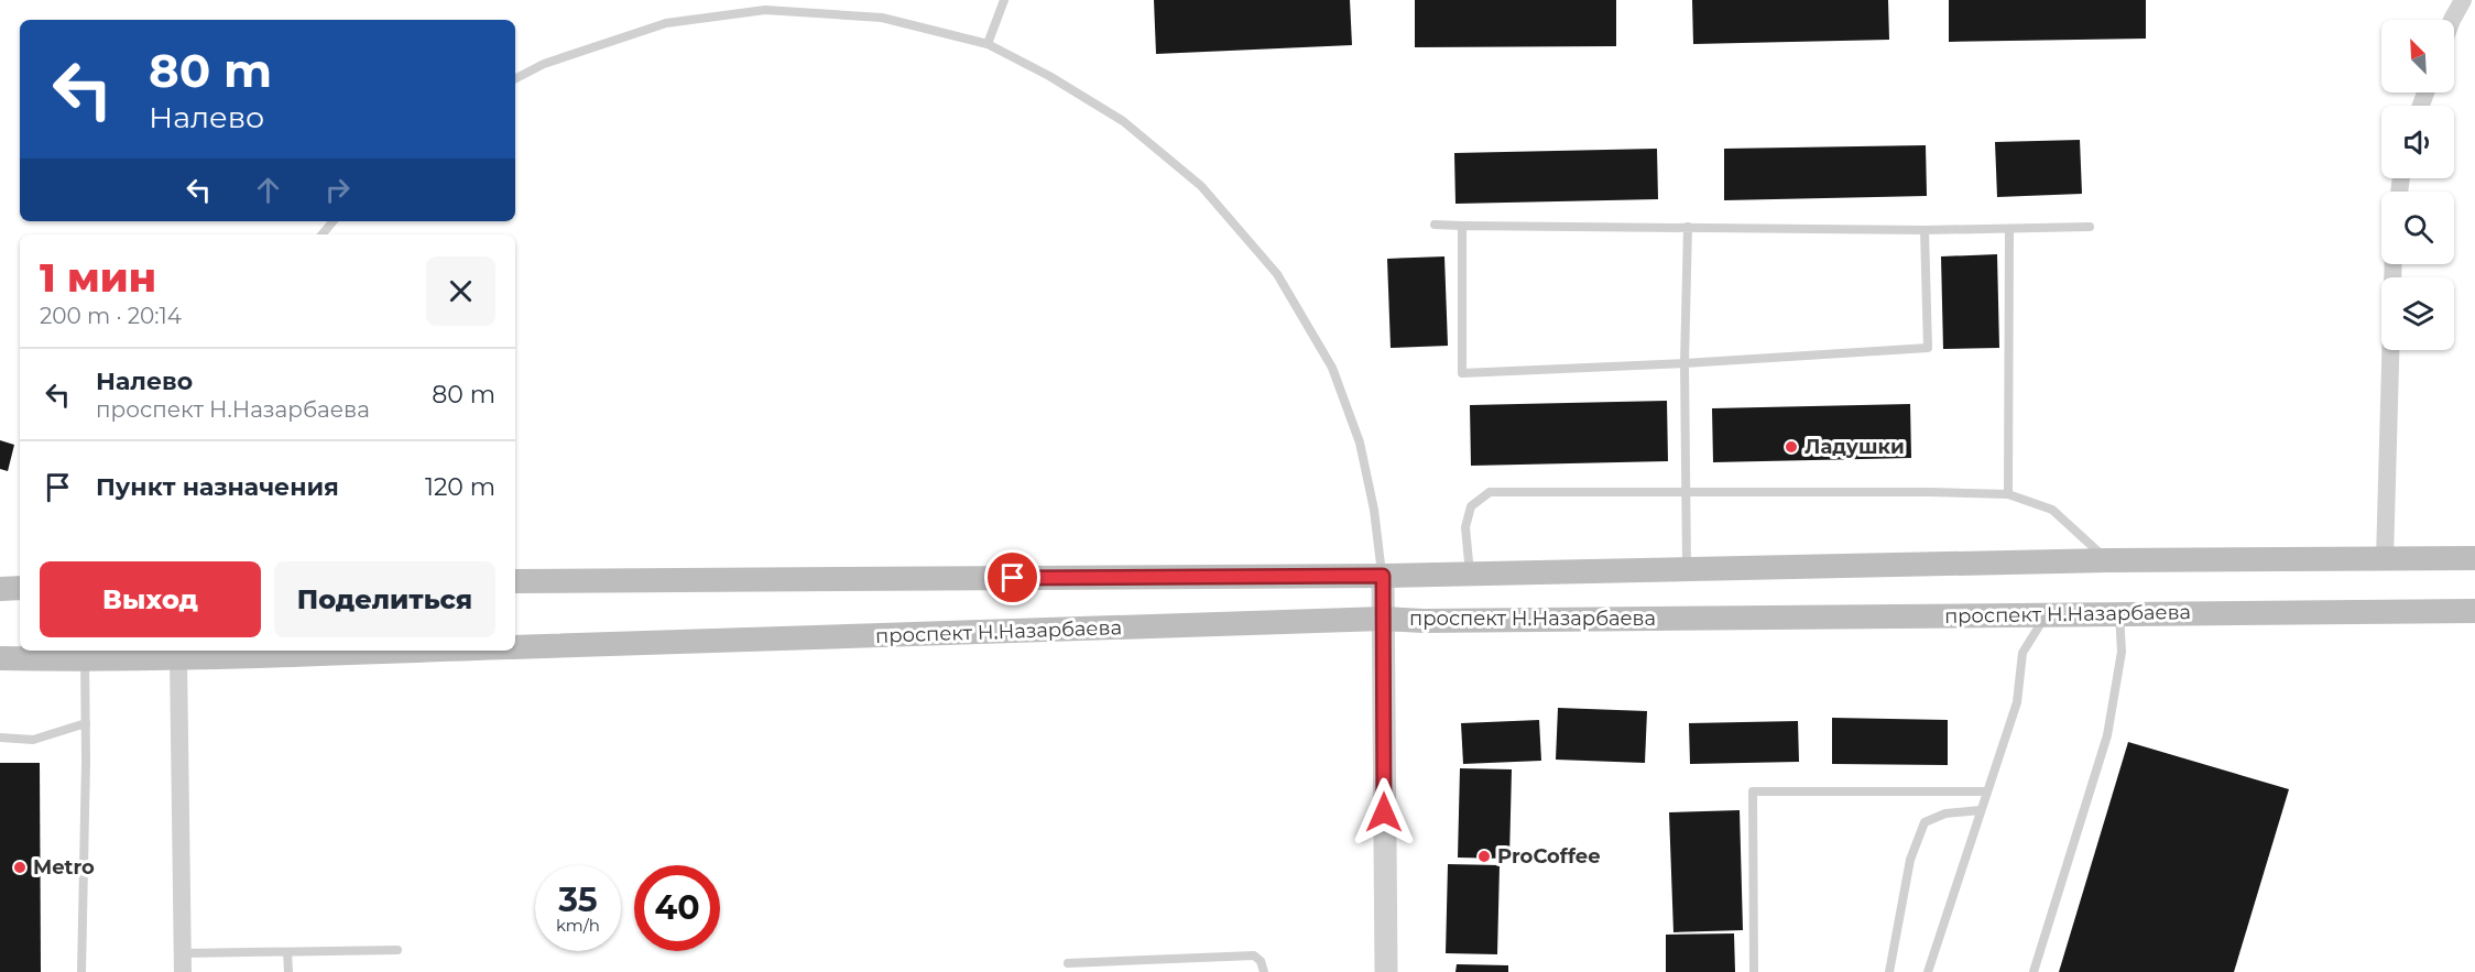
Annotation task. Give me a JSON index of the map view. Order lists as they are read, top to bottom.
{
  "streets": {
    "main road": ["проспект Н.Назарбаева"]
  },
  "places": ["Ладушки", "ProCoffee", "Metro"],
  "north": "top left",
  "page": {
    "turn": ["80 m", "Налево"],
    "heading": ["1 мин", "200 m · 20:14"],
    "list": [
      {
        "name": "Налево",
        "note": "проспект Н.Назарбаева",
        "value": "80 m"
      },
      {
        "name": "Пункт назначения",
        "value": "120 m"
      }
    ],
    "buttons": ["Выход", "Поделиться"],
    "speed": "35 km/h",
    "limit": "40"
  }
}
